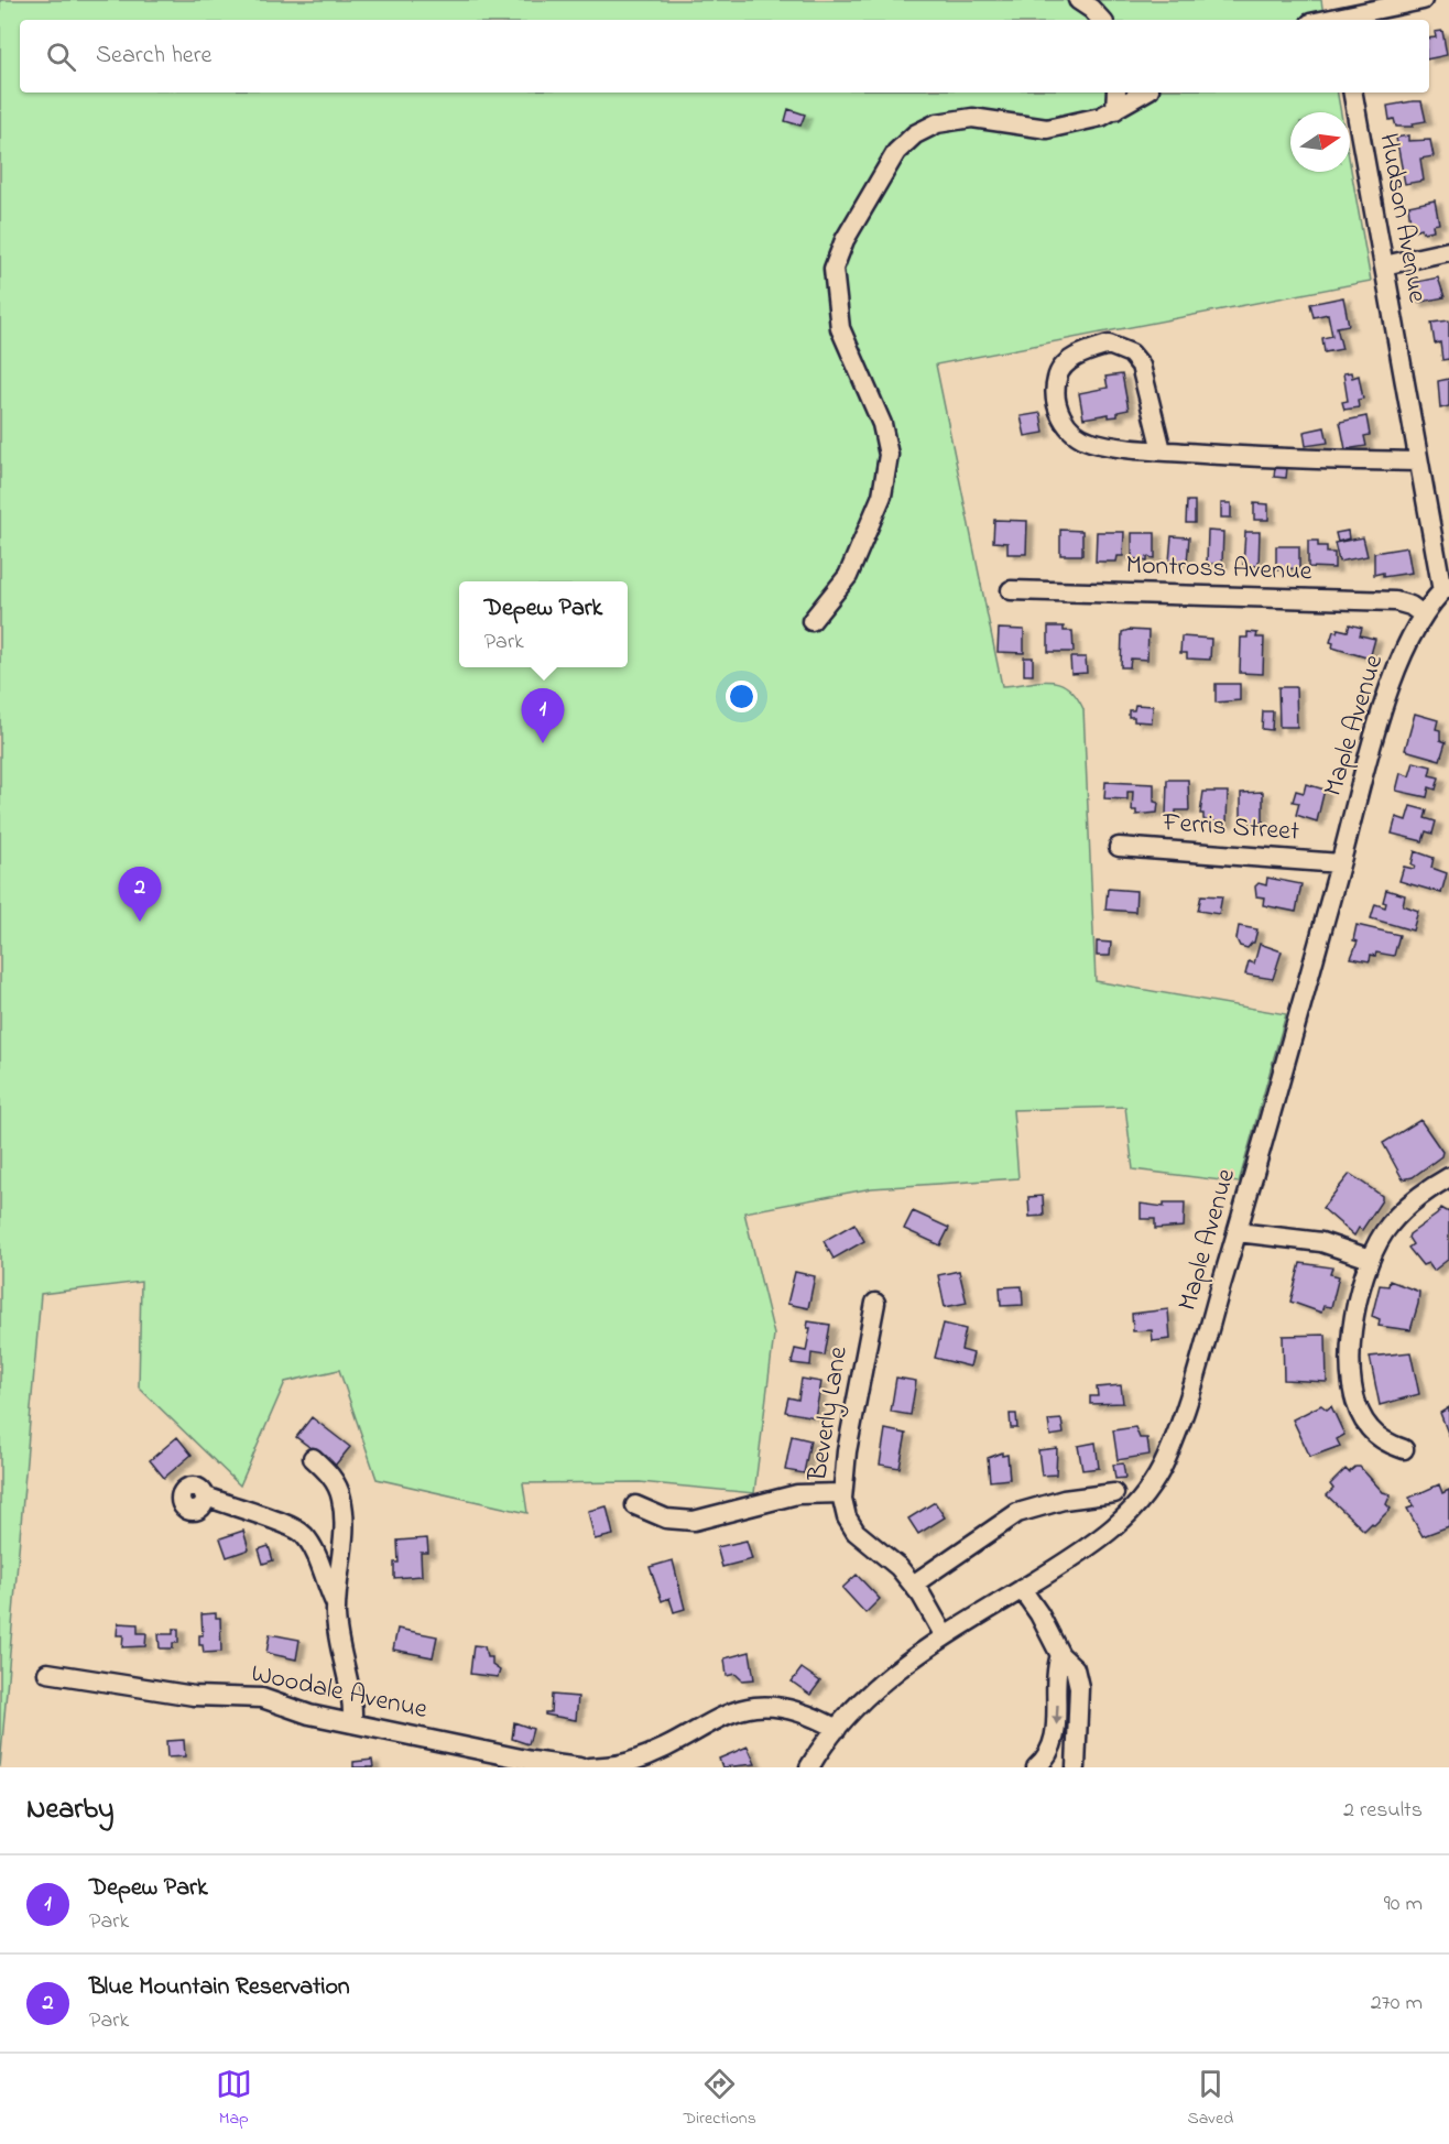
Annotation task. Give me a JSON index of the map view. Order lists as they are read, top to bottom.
{
  "streets": {
    "street": [
      "Hudson Avenue",
      "Montross Avenue",
      "Maple Avenue",
      "Ferris Street",
      "Beverly Lane",
      "Woodale Avenue"
    ]
  },
  "crossings": [
    ["Hudson Avenue", "Maple Avenue"],
    ["Montross Avenue", "Maple Avenue"],
    ["Maple Avenue", "Ferris Street"],
    ["Maple Avenue", "Beverly Lane"]
  ],
  "north": "right",
  "page": {
    "search": "Search here",
    "popup": ["Depew Park", "Park"],
    "pins": ["1", "2"],
    "heading": ["Nearby", "2 results"],
    "list": [
      {
        "mark": "1",
        "name": "Depew Park",
        "note": "Park",
        "value": "90 m"
      },
      {
        "mark": "2",
        "name": "Blue Mountain Reservation",
        "note": "Park",
        "value": "270 m"
      }
    ],
    "nav": ["Map", "Directions", "Saved"]
  }
}
